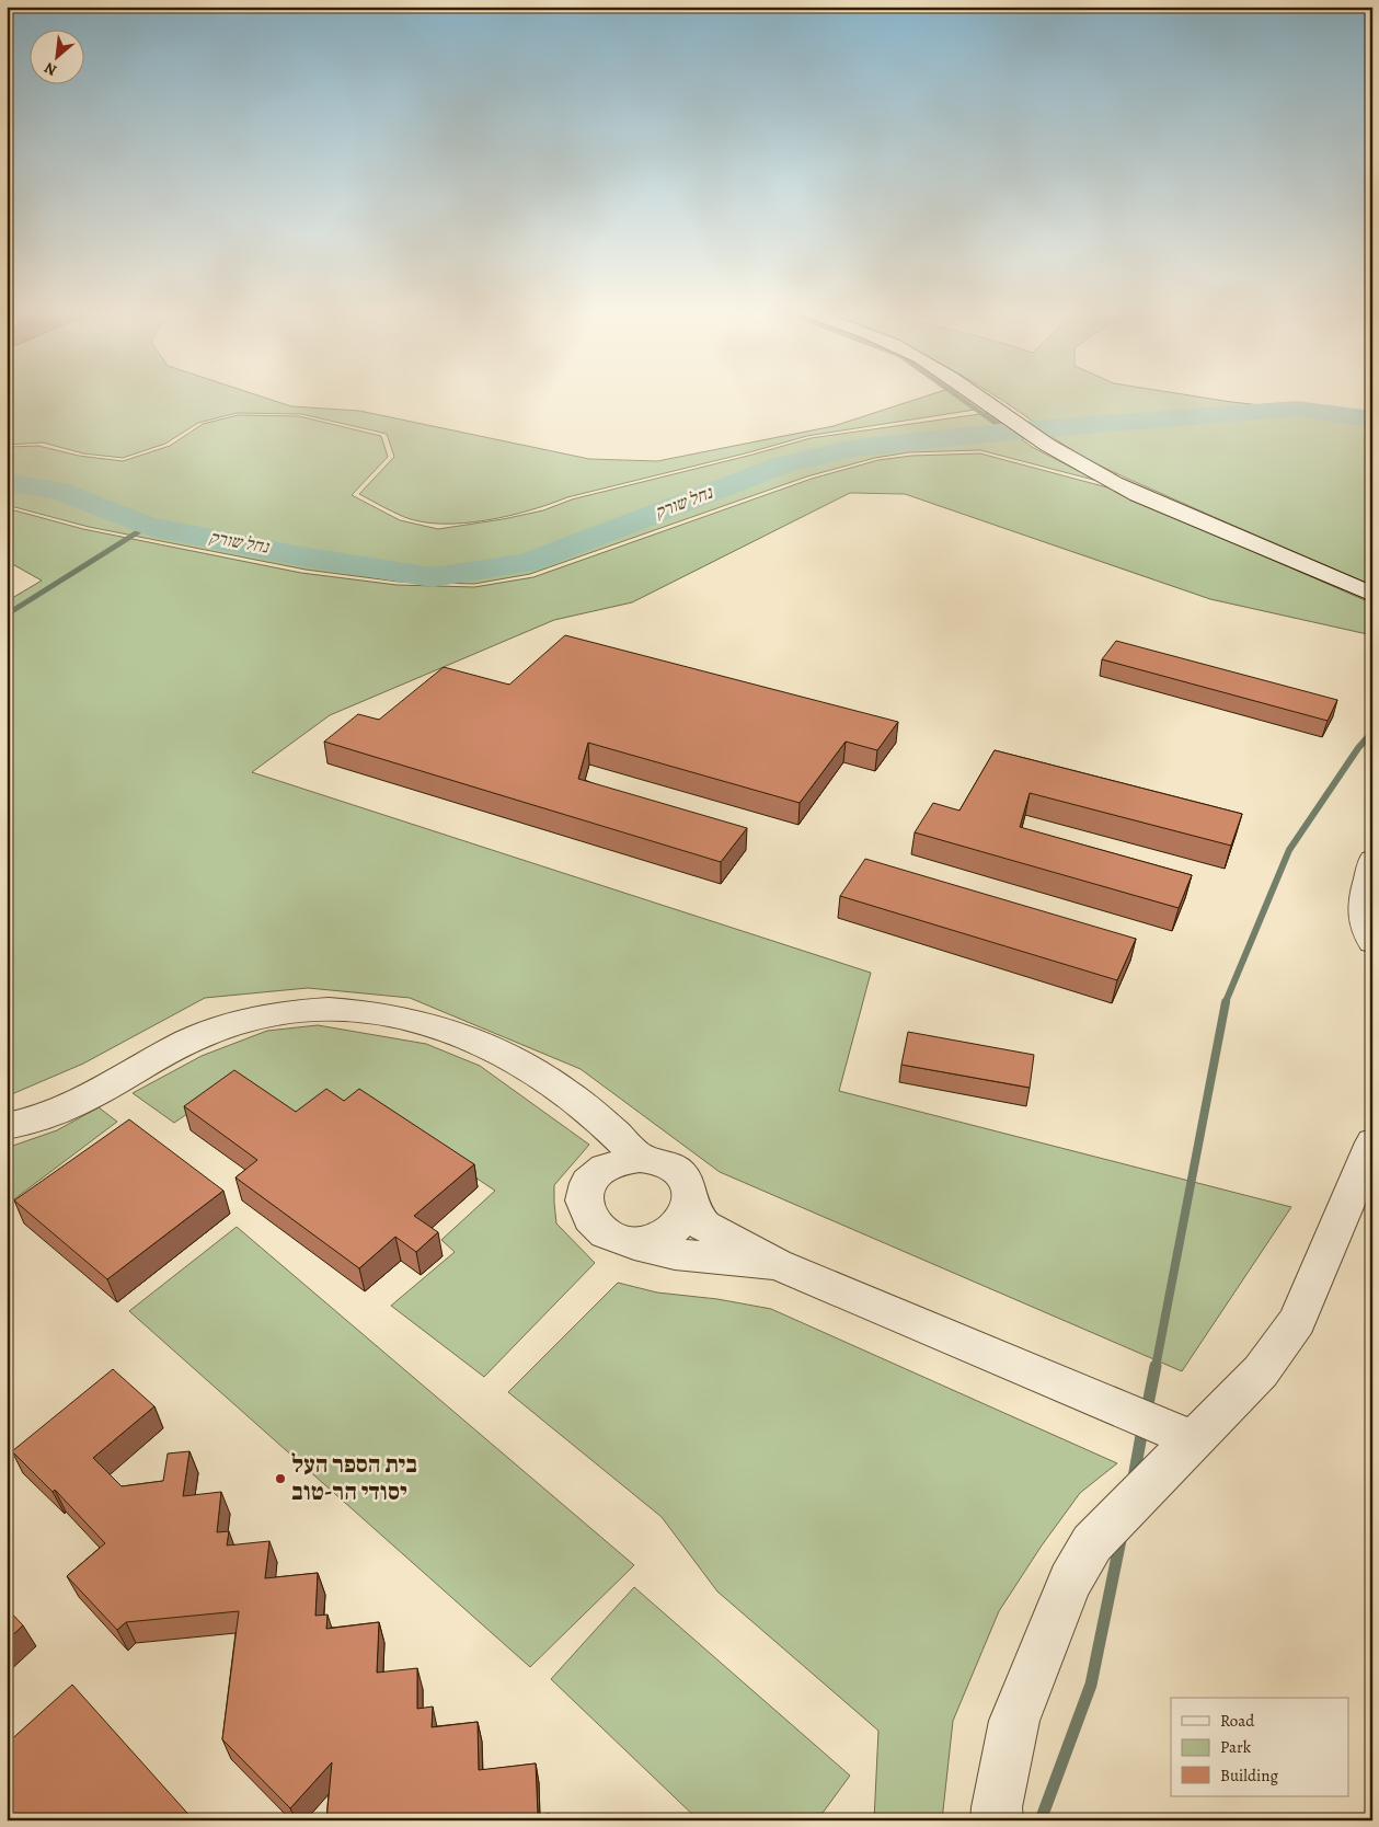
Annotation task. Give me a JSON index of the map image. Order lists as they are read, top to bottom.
{
  "water": ["נחל שורק"],
  "places": ["בית הספר העל יסודי הר-טוב"],
  "legend": ["Road", "Park", "Building"],
  "north": "bottom left"
}
